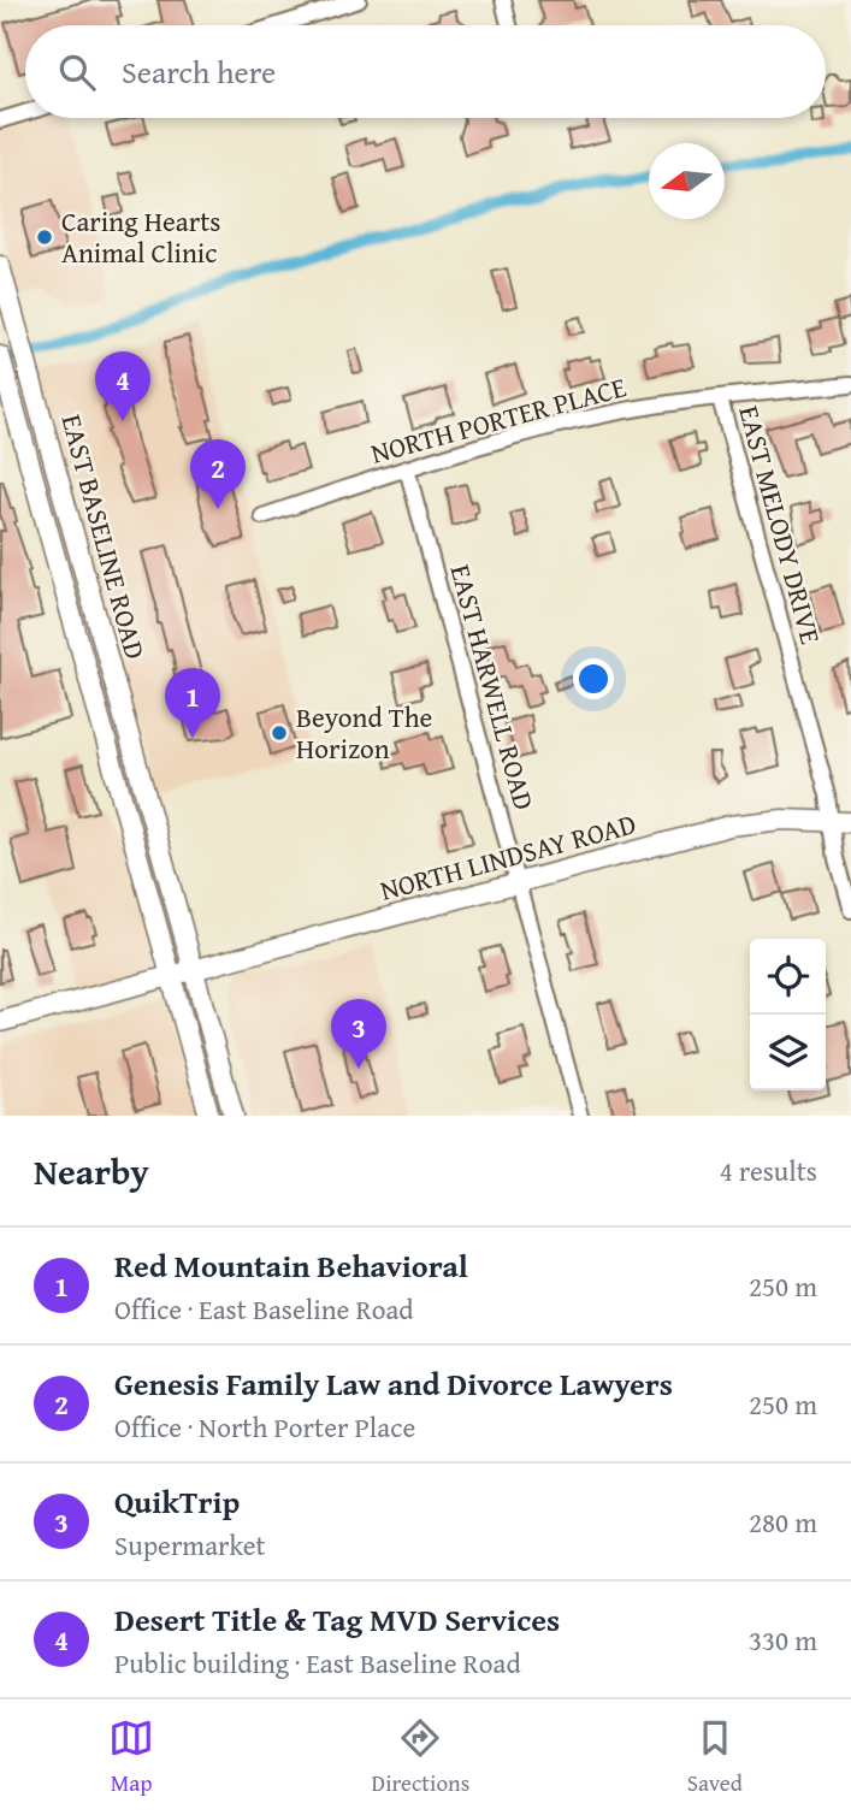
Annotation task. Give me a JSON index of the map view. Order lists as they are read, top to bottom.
{
  "streets": {
    "main road": ["EAST BASELINE ROAD", "NORTH LINDSAY ROAD"],
    "street": ["NORTH PORTER PLACE", "EAST MELODY DRIVE", "EAST HARWELL ROAD"]
  },
  "crossings": [
    ["NORTH PORTER PLACE", "EAST MELODY DRIVE"],
    ["NORTH PORTER PLACE", "EAST HARWELL ROAD"],
    ["EAST MELODY DRIVE", "NORTH LINDSAY ROAD"],
    ["EAST BASELINE ROAD", "NORTH LINDSAY ROAD"],
    ["EAST HARWELL ROAD", "NORTH LINDSAY ROAD"]
  ],
  "places": ["Caring Hearts Animal Clinic", "Beyond The Horizon"],
  "north": "left",
  "page": {
    "search": "Search here",
    "pins": [
      "4",
      "2",
      "1",
      "3"
    ],
    "heading": ["Nearby", "4 results"],
    "list": [
      {
        "mark": "1",
        "name": "Red Mountain Behavioral",
        "note": "Office · East Baseline Road",
        "value": "250 m"
      },
      {
        "mark": "2",
        "name": "Genesis Family Law and Divorce Lawyers",
        "note": "Office · North Porter Place",
        "value": "250 m"
      },
      {
        "mark": "3",
        "name": "QuikTrip",
        "note": "Supermarket",
        "value": "280 m"
      },
      {
        "mark": "4",
        "name": "Desert Title & Tag MVD Services",
        "note": "Public building · East Baseline Road",
        "value": "330 m"
      }
    ],
    "nav": ["Map", "Directions", "Saved"]
  }
}
